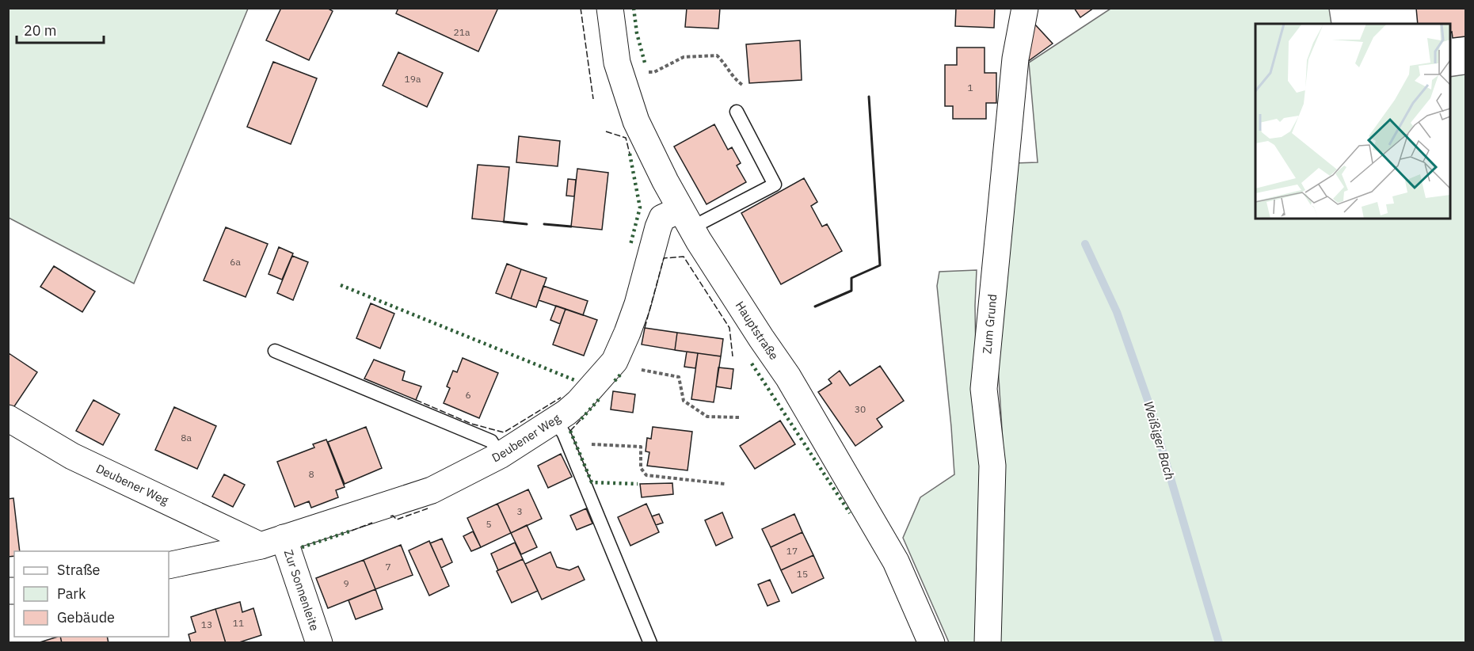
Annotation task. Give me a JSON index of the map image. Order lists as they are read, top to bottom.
{
  "streets": {
    "street": [
      "Zum Grund",
      "Hauptstraße",
      "Deubener Weg",
      "Zur Sonnenleite"
    ]
  },
  "crossings": [
    ["Hauptstraße", "Deubener Weg"],
    ["Deubener Weg", "Zur Sonnenleite"]
  ],
  "water": ["Weißiger Bach"],
  "house_numbers": [
    "21a",
    "19a",
    "1",
    "6a",
    "6",
    "30",
    "8a",
    "8",
    "3",
    "5",
    "17",
    "7",
    "15",
    "9",
    "11",
    "13"
  ],
  "legend": ["Straße", "Park", "Gebäude"],
  "scale_bar": "20 m"
}
